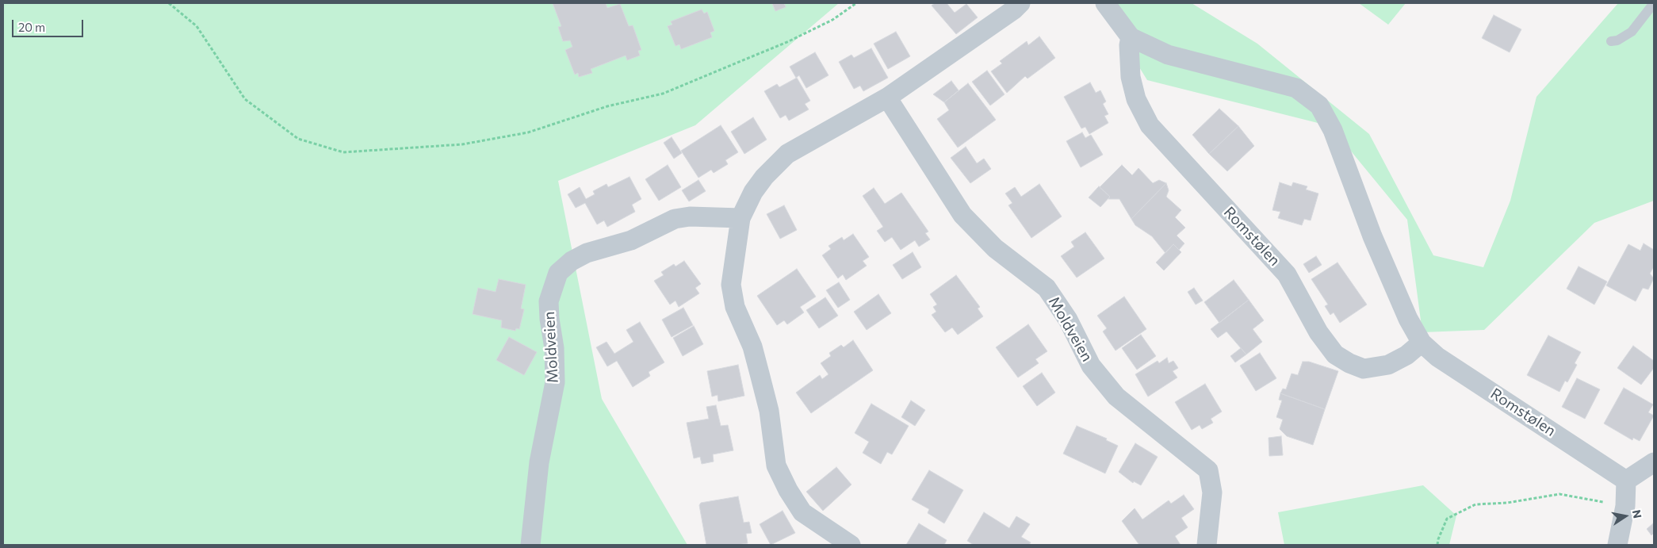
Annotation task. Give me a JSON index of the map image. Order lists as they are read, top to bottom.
{
  "streets": {
    "street": ["Romstølen", "Moldveien"]
  },
  "scale_bar": "20 m",
  "north": "right"
}
